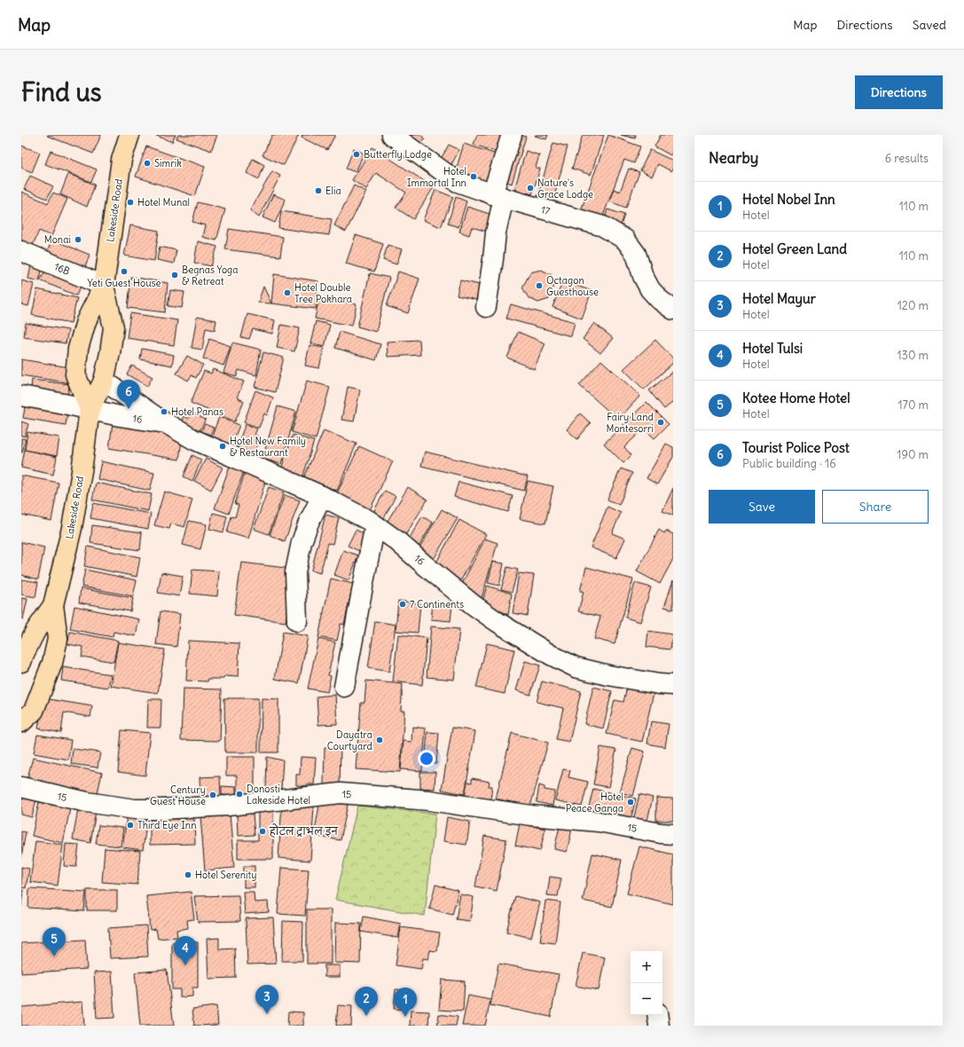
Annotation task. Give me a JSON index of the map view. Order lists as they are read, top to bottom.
{
  "streets": {
    "main road": ["Lakeside Road"],
    "street": [
      "17",
      "16B",
      "16",
      "15"
    ]
  },
  "crossings": [
    ["Lakeside Road", "16B"],
    ["Lakeside Road", "16"]
  ],
  "places": [
    "Butterfly Lodge",
    "Simrik",
    "Hotel Immortal Inn",
    "Nature's Grace Lodge",
    "Elia",
    "Hotel Munal",
    "Monai",
    "Yeti Guest House",
    "Begnas Yoga & Retreat",
    "Octagon Guesthouse",
    "Hotel Double Tree Pokhara",
    "Hotel Panas",
    "Fairy Land Montesorri",
    "Hotel New Family & Restaurant",
    "7 Continents",
    "Dayatra Courtyard",
    "Donosti Lakeside Hotel",
    "Century Guest House",
    "Hotel Peace Ganga",
    "Third Eye Inn",
    "होटल ट्राभल इन",
    "Hotel Serenity"
  ],
  "page": {
    "header": "Map",
    "nav": ["Map", "Directions", "Saved"],
    "buttons": [
      "Directions",
      ["Save", "Share"]
    ],
    "title": "Find us",
    "heading": ["Nearby", "6 results"],
    "list": [
      {
        "mark": "1",
        "name": "Hotel Nobel Inn",
        "note": "Hotel",
        "value": "110 m"
      },
      {
        "mark": "2",
        "name": "Hotel Green Land",
        "note": "Hotel",
        "value": "110 m"
      },
      {
        "mark": "3",
        "name": "Hotel Mayur",
        "note": "Hotel",
        "value": "120 m"
      },
      {
        "mark": "4",
        "name": "Hotel Tulsi",
        "note": "Hotel",
        "value": "130 m"
      },
      {
        "mark": "5",
        "name": "Kotee Home Hotel",
        "note": "Hotel",
        "value": "170 m"
      },
      {
        "mark": "6",
        "name": "Tourist Police Post",
        "note": "Public building · 16",
        "value": "190 m"
      }
    ],
    "pins": [
      "6",
      "5",
      "4",
      "3",
      "2",
      "1"
    ],
    "map_buttons": ["+", "−"]
  }
}
